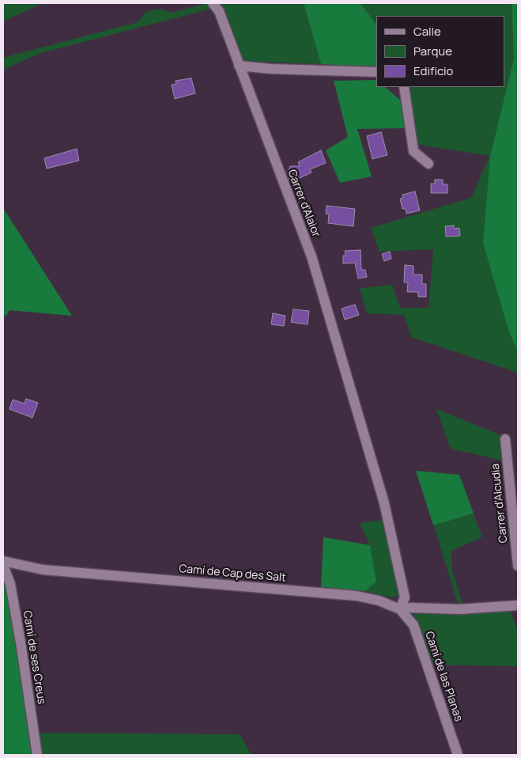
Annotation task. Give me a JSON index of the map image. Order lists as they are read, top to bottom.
{
  "streets": {
    "street": [
      "Carrer d'Alaior",
      "Carrer d'Alcudia",
      "Camí de Cap des Salt",
      "Camí de ses Creus",
      "Camí de las Planas"
    ]
  },
  "crossings": [
    ["Carrer d'Alaior", "Camí de Cap des Salt"],
    ["Carrer d'Alaior", "Camí de las Planas"],
    ["Camí de Cap des Salt", "Camí de las Planas"]
  ],
  "legend": ["Calle", "Parque", "Edificio"]
}
